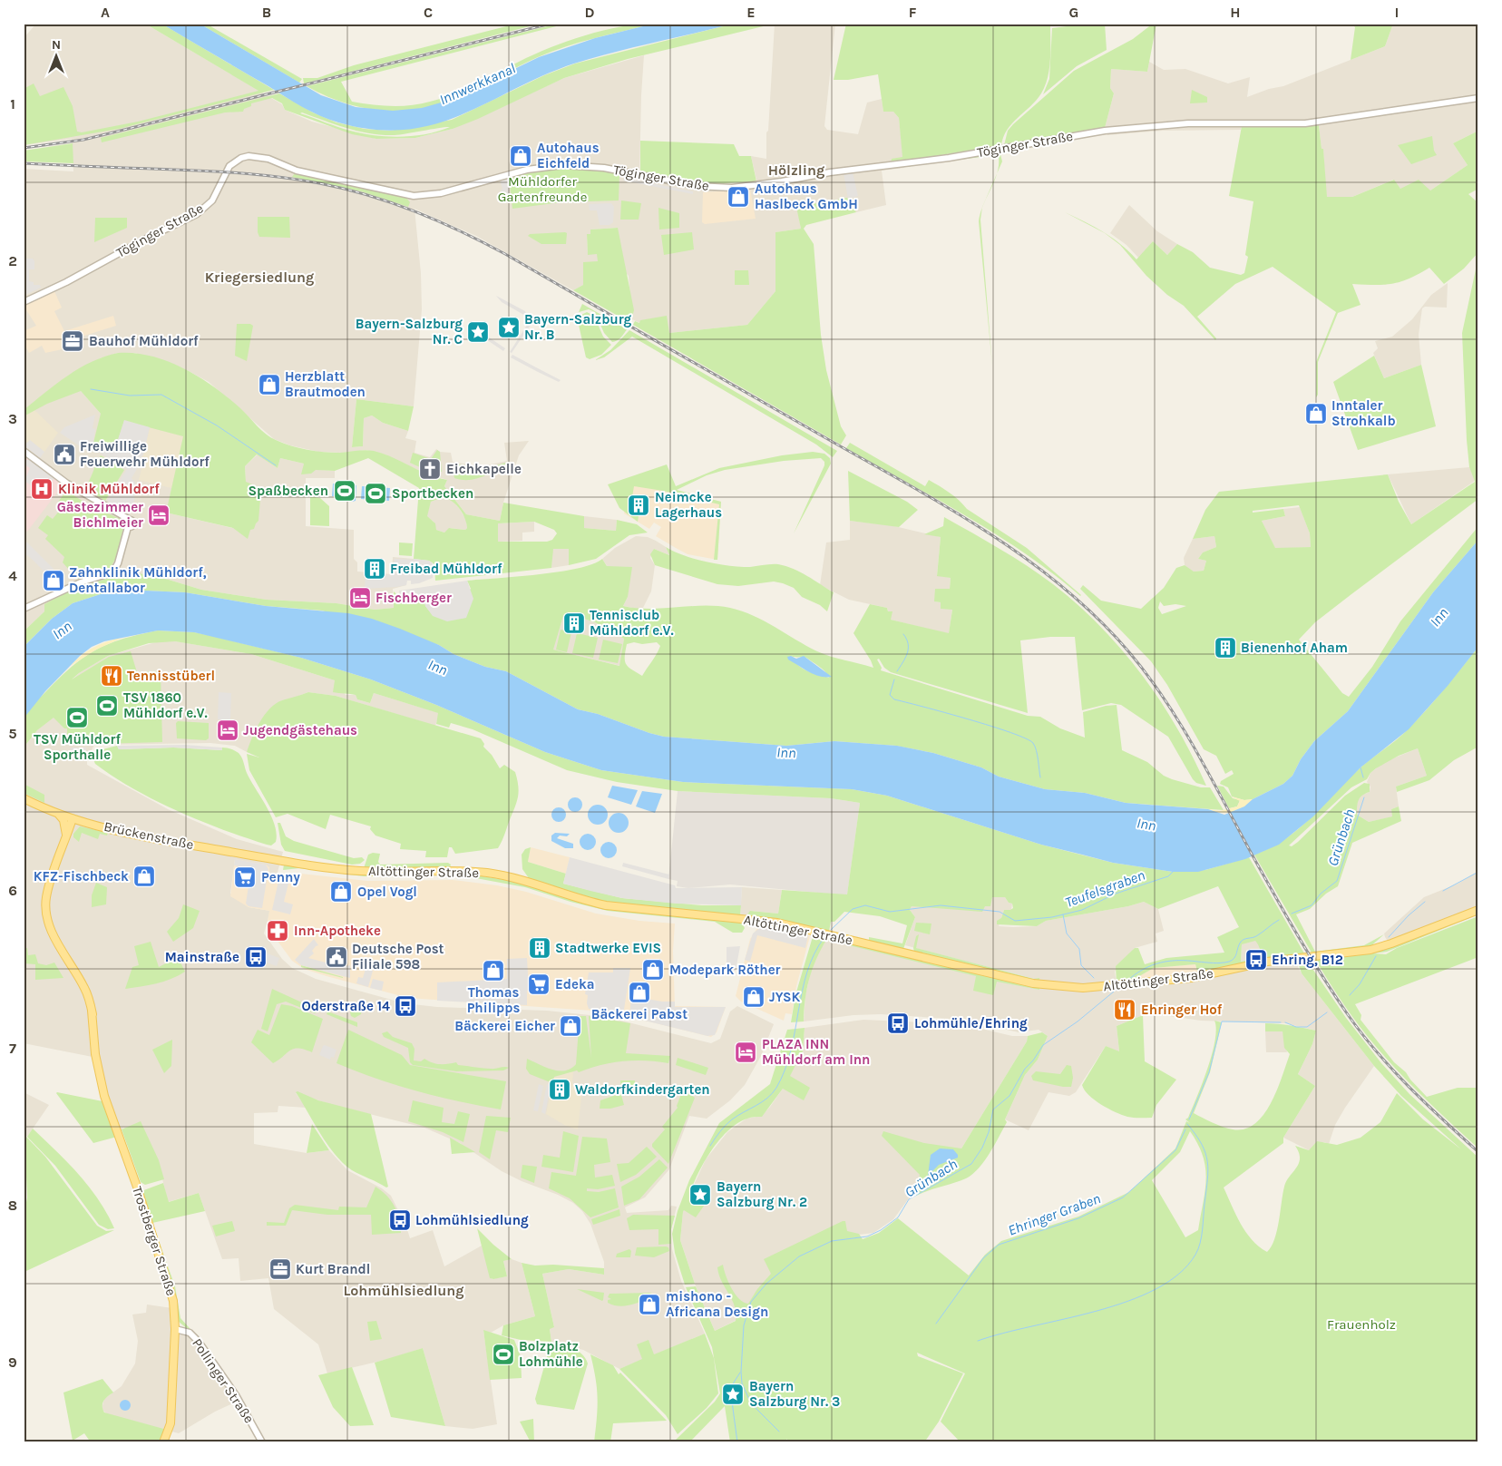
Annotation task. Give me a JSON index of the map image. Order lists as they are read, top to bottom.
{
  "streets": {
    "main road": ["Brückenstraße", "Altöttinger Straße", "Trostberger Straße"],
    "street": ["Töginger Straße", "Pollinger Straße"]
  },
  "crossings": [
    ["Brückenstraße", "Altöttinger Straße"],
    ["Brückenstraße", "Trostberger Straße"],
    ["Trostberger Straße", "Pollinger Straße"]
  ],
  "districts": ["Hölzling", "Kriegersiedlung", "Lohmühlsiedlung"],
  "water": [
    "Innwerkkanal",
    "Inn",
    "Grünbach",
    "Teufelsgraben",
    "Ehringer Graben"
  ],
  "parks": ["Mühldorfer Gartenfreunde", "Frauenholz"],
  "places": {
    "shop": [
      "Autohaus Eichfeld",
      "Autohaus Haslbeck GmbH",
      "Herzblatt Brautmoden",
      "Inntaler Strohkalb",
      "Zahnklinik Mühldorf, Dentallabor",
      "KFZ-Fischbeck",
      "Opel Vogl",
      "Modepark Röther",
      "Thomas Philipps",
      "Bäckerei Pabst",
      "JYSK",
      "Bäckerei Eicher",
      "mishono - Africana Design"
    ],
    "place": [
      "Bayern-Salzburg Nr. B",
      "Bayern-Salzburg Nr. C",
      "Bayern Salzburg Nr. 2",
      "Bayern Salzburg Nr. 3"
    ],
    "office": ["Bauhof Mühldorf", "Kurt Brandl"],
    "public building": ["Freiwillige Feuerwehr Mühldorf", "Deutsche Post Filiale 598"],
    "church": ["Eichkapelle"],
    "hospital": ["Klinik Mühldorf"],
    "sports": [
      "Spaßbecken",
      "Sportbecken",
      "TSV 1860 Mühldorf e.V.",
      "TSV Mühldorf Sporthalle",
      "Bolzplatz Lohmühle"
    ],
    "building": [
      "Neimcke Lagerhaus",
      "Freibad Mühldorf",
      "Tennisclub Mühldorf e.V.",
      "Bienenhof Aham",
      "Stadtwerke EVIS",
      "Waldorfkindergarten"
    ],
    "hotel": [
      "Gästezimmer Bichlmeier",
      "Fischberger",
      "Jugendgästehaus",
      "PLAZA INN Mühldorf am Inn"
    ],
    "restaurant": ["Tennisstüberl", "Ehringer Hof"],
    "supermarket": ["Penny", "Edeka"],
    "pharmacy": ["Inn-Apotheke"],
    "bus stop": [
      "Mainstraße",
      "Ehring, B12",
      "Oderstraße 14",
      "Lohmühle/Ehring",
      "Lohmühlsiedlung"
    ]
  },
  "north": "top",
  "grid": {
    "columns": [
      "A",
      "B",
      "C",
      "D",
      "E",
      "F",
      "G",
      "H",
      "I"
    ],
    "rows": [
      "1",
      "2",
      "3",
      "4",
      "5",
      "6",
      "7",
      "8",
      "9"
    ]
  }
}
